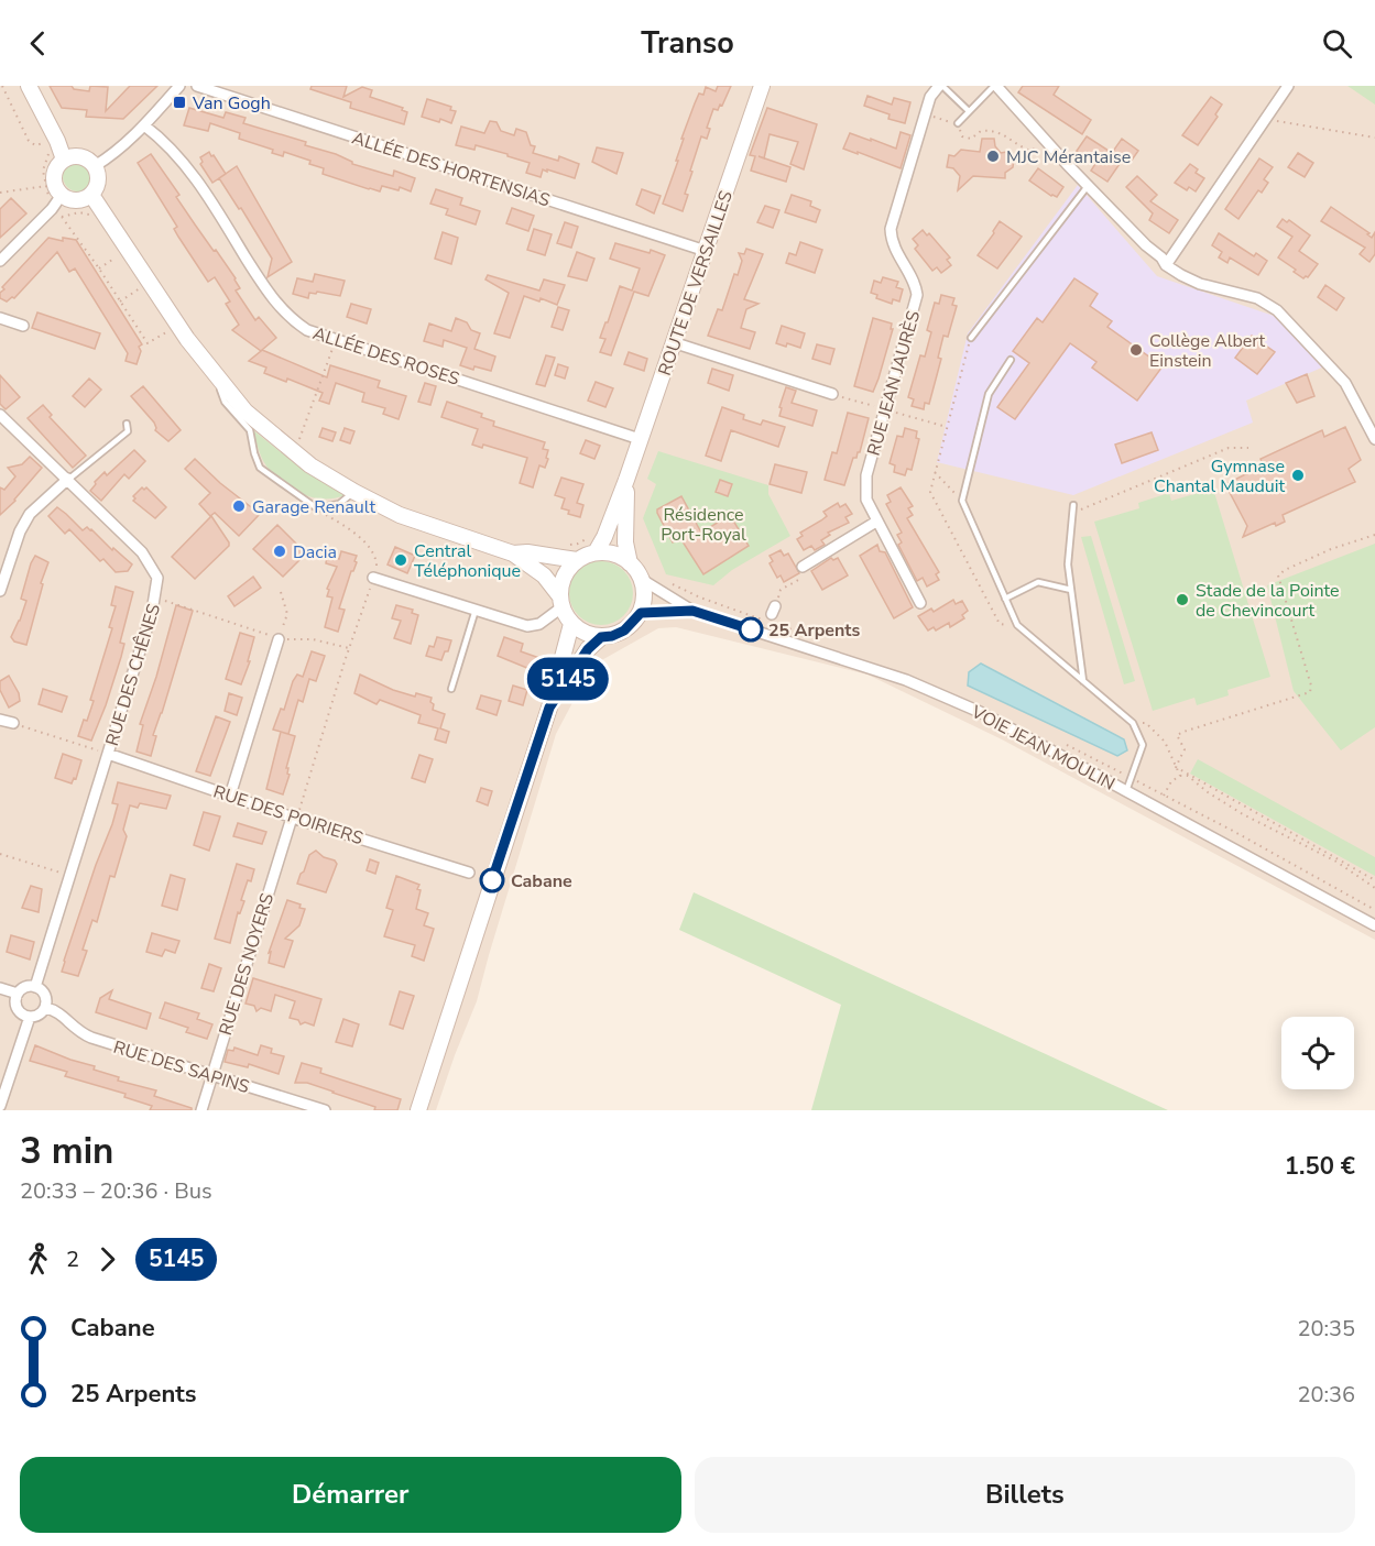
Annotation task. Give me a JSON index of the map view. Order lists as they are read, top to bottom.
{
  "streets": {
    "main road": ["ROUTE DE VERSAILLES"],
    "street": [
      "ALLÉE DES HORTENSIAS",
      "ALLÉE DES ROSES",
      "RUE JEAN JAURÈS",
      "RUE DES CHÊNES",
      "VOIE JEAN MOULIN",
      "RUE DES POIRIERS",
      "RUE DES NOYERS",
      "RUE DES SAPINS"
    ]
  },
  "crossings": [
    ["ALLÉE DES HORTENSIAS", "ROUTE DE VERSAILLES"],
    ["ROUTE DE VERSAILLES", "ALLÉE DES ROSES"],
    ["ROUTE DE VERSAILLES", "VOIE JEAN MOULIN"],
    ["RUE DES CHÊNES", "RUE DES POIRIERS"],
    ["RUE DES CHÊNES", "RUE DES SAPINS"],
    ["RUE DES POIRIERS", "RUE DES NOYERS"],
    ["RUE DES NOYERS", "RUE DES SAPINS"]
  ],
  "parks": ["Résidence Port-Royal"],
  "places": {
    "transit": ["Van Gogh"],
    "other": [
      "MJC Mérantaise",
      "Collège Albert Einstein",
      "Gymnase Chantal Mauduit",
      "Garage Renault",
      "Dacia",
      "Central Téléphonique",
      "Stade de la Pointe de Chevincourt",
      "25 Arpents",
      "Cabane"
    ]
  },
  "lines": ["bus line 5145"],
  "page": {
    "header": "Transo",
    "on_map": "5145",
    "heading": ["3 min", "20:33 – 20:36 · Bus", "1.50 €"],
    "legs": ["2", "5145"],
    "list": [
      {
        "name": "Cabane",
        "value": "20:35"
      },
      {
        "name": "25 Arpents",
        "value": "20:36"
      }
    ],
    "buttons": ["Démarrer", "Billets"]
  }
}
